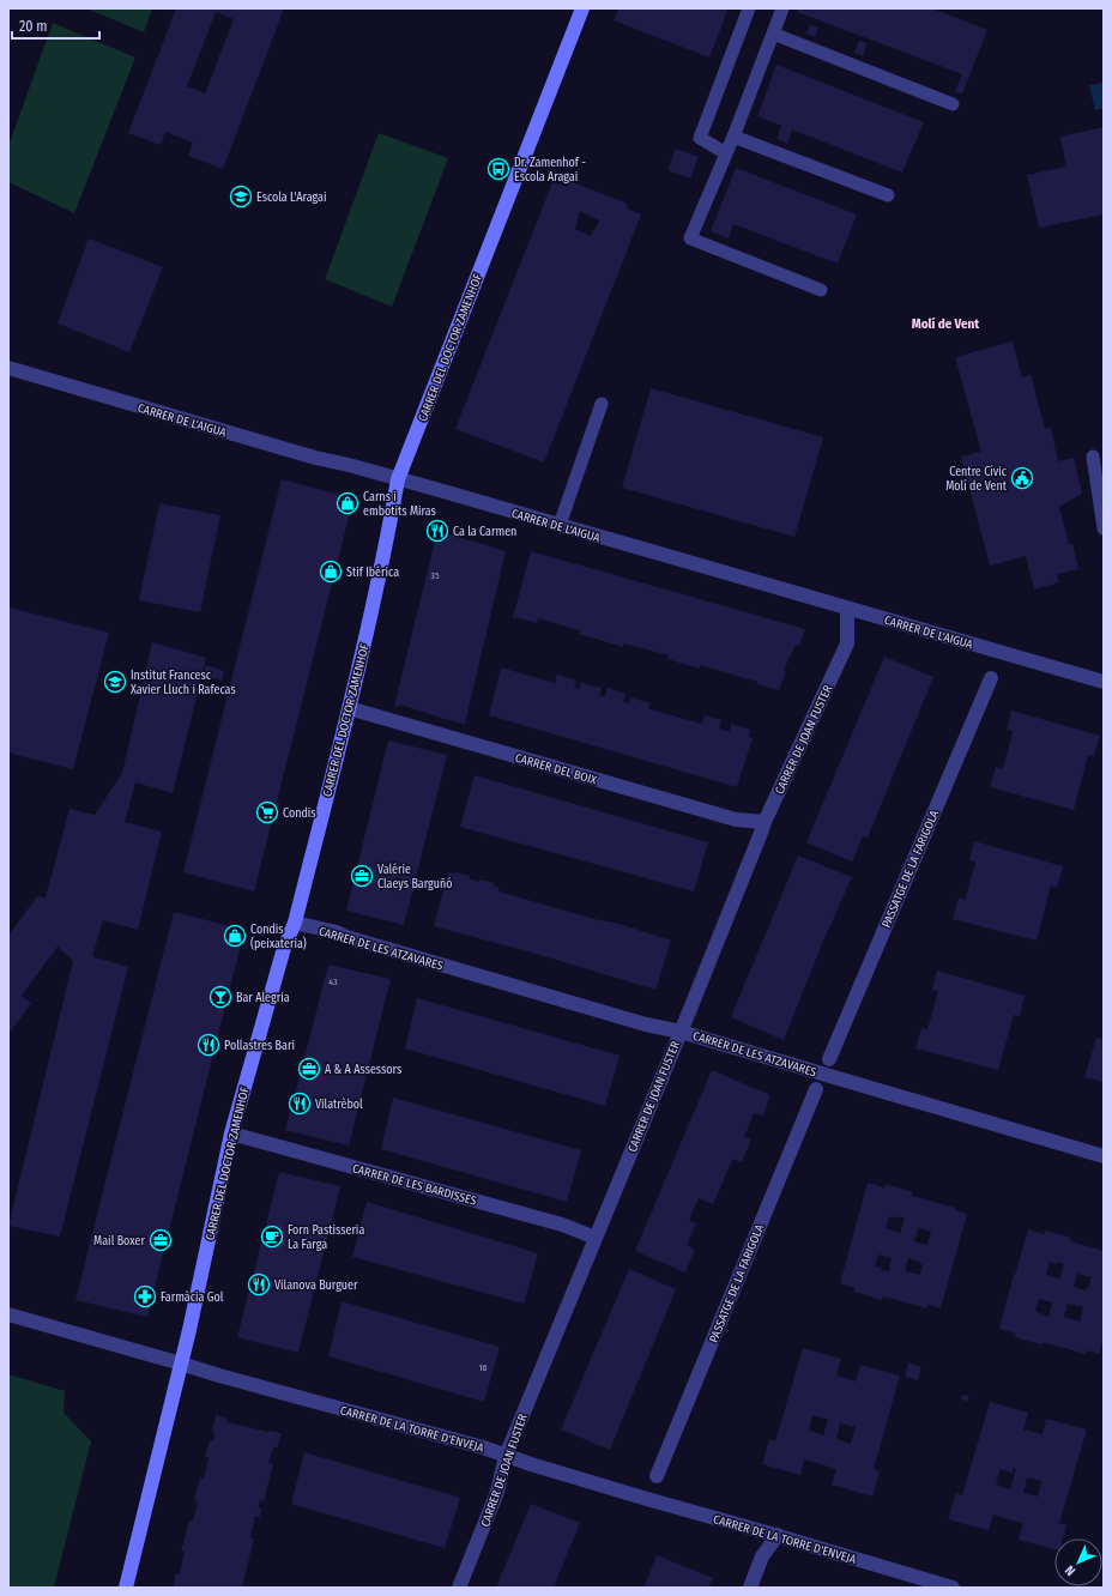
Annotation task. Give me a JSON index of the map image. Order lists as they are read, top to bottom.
{
  "streets": {
    "street": [
      "CARRER DEL DOCTOR ZAMENHOF",
      "CARRER DE L'AIGUA",
      "CARRER DE JOAN FUSTER",
      "CARRER DEL BOIX",
      "PASSATGE DE LA FARIGOLA",
      "CARRER DE LES ATZAVARES",
      "CARRER DE LES BARDISSES",
      "CARRER DE LA TORRE D'ENVEJA"
    ]
  },
  "crossings": [
    ["CARRER DEL DOCTOR ZAMENHOF", "CARRER DE L'AIGUA"],
    ["CARRER DEL DOCTOR ZAMENHOF", "CARRER DEL BOIX"],
    ["CARRER DEL DOCTOR ZAMENHOF", "CARRER DE LES ATZAVARES"],
    ["CARRER DEL DOCTOR ZAMENHOF", "CARRER DE LES BARDISSES"],
    ["CARRER DEL DOCTOR ZAMENHOF", "CARRER DE LA TORRE D'ENVEJA"],
    ["CARRER DE L'AIGUA", "CARRER DE JOAN FUSTER"],
    ["CARRER DE JOAN FUSTER", "CARRER DEL BOIX"],
    ["CARRER DE JOAN FUSTER", "CARRER DE LES ATZAVARES"],
    ["CARRER DE JOAN FUSTER", "CARRER DE LES BARDISSES"],
    ["CARRER DE JOAN FUSTER", "CARRER DE LA TORRE D'ENVEJA"]
  ],
  "districts": ["Molí de Vent"],
  "places": {
    "bus stop": ["Dr. Zamenhof - Escola Aragai"],
    "school or university": ["Escola L'Aragai", "Institut Francesc Xavier Lluch i Rafecas"],
    "public building": ["Centre Cívic Molí de Vent"],
    "shop": ["Carns i embotits Miras", "Stif Ibérica", "Condis (peixateria)"],
    "restaurant": [
      "Ca la Carmen",
      "Pollastres Bari",
      "Vilatrèbol",
      "Vilanova Burguer"
    ],
    "supermarket": ["Condis"],
    "office": ["Valérie Claeys Barguñó", "A & A Assessors", "Mail Boxer"],
    "bar": ["Bar Alegria"],
    "cafe": ["Forn Pastisseria La Farga"],
    "pharmacy": ["Farmàcia Gol"]
  },
  "house_numbers": ["35", "43", "16"],
  "scale_bar": "20 m",
  "north": "bottom left"
}
